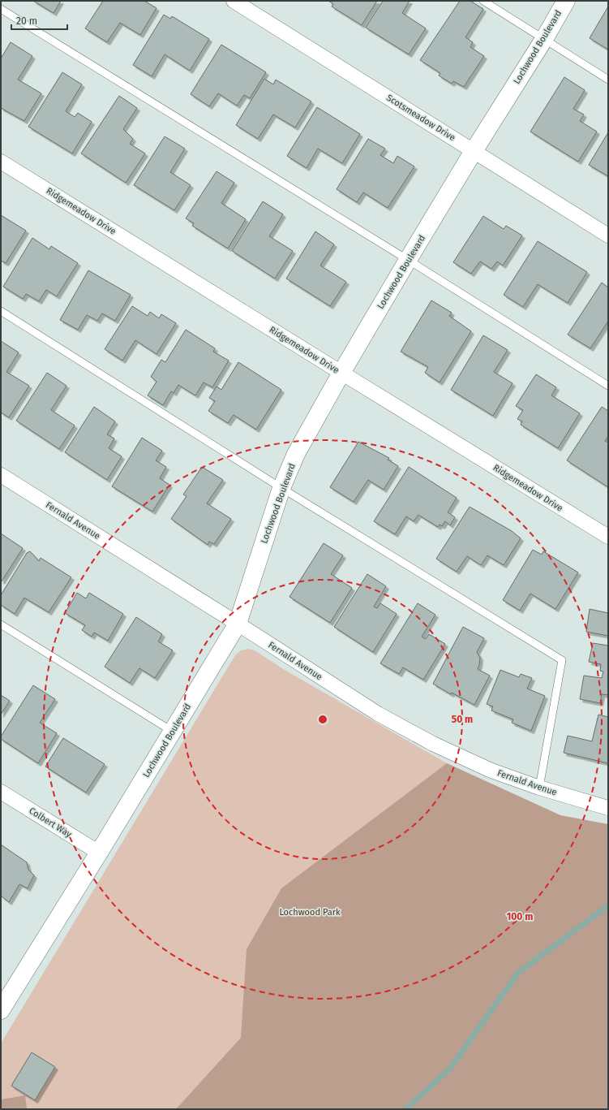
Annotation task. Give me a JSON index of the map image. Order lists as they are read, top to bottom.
{
  "streets": {
    "street": [
      "Lochwood Boulevard",
      "Scotsmeadow Drive",
      "Ridgemeadow Drive",
      "Fernald Avenue",
      "Colbert Way"
    ]
  },
  "crossings": [
    ["Lochwood Boulevard", "Scotsmeadow Drive"],
    ["Lochwood Boulevard", "Ridgemeadow Drive"],
    ["Lochwood Boulevard", "Fernald Avenue"],
    ["Lochwood Boulevard", "Colbert Way"]
  ],
  "parks": ["Lochwood Park"],
  "scale_bar": "20 m",
  "rings": ["50 m", "100 m"]
}
